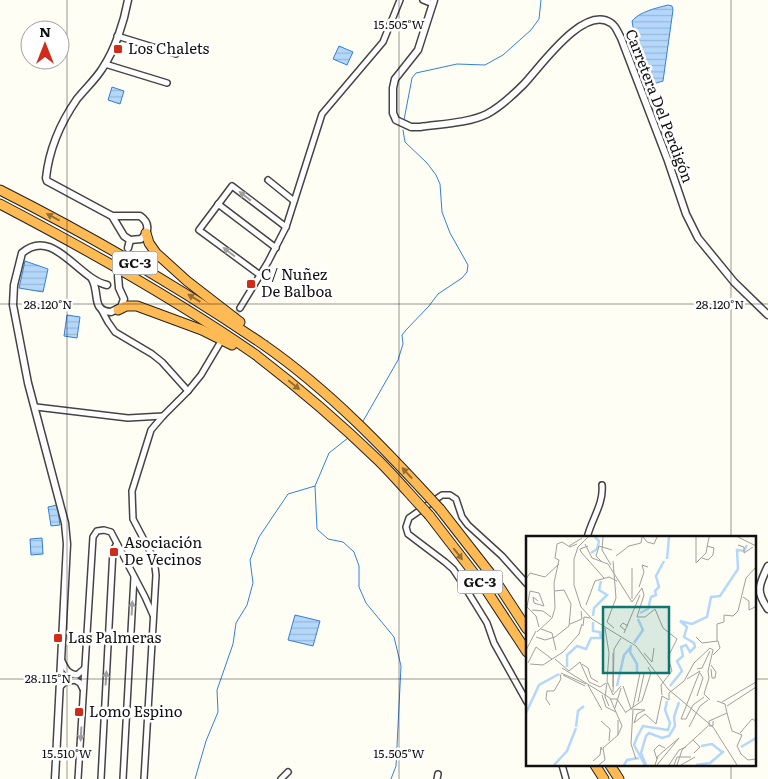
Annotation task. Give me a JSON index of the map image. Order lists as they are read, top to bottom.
{
  "streets": {
    "highway": ["GC-3"],
    "street": ["Carretera Del Perdigón"]
  },
  "places": {
    "transit": [
      "Los Chalets",
      "C/ Nuñez De Balboa",
      "Asociación De Vecinos",
      "Las Palmeras",
      "Lomo Espino"
    ]
  },
  "north": "top",
  "coordinates": [
    "15.505°W",
    "28.120°N",
    "28.115°N",
    "15.510°W"
  ]
}
